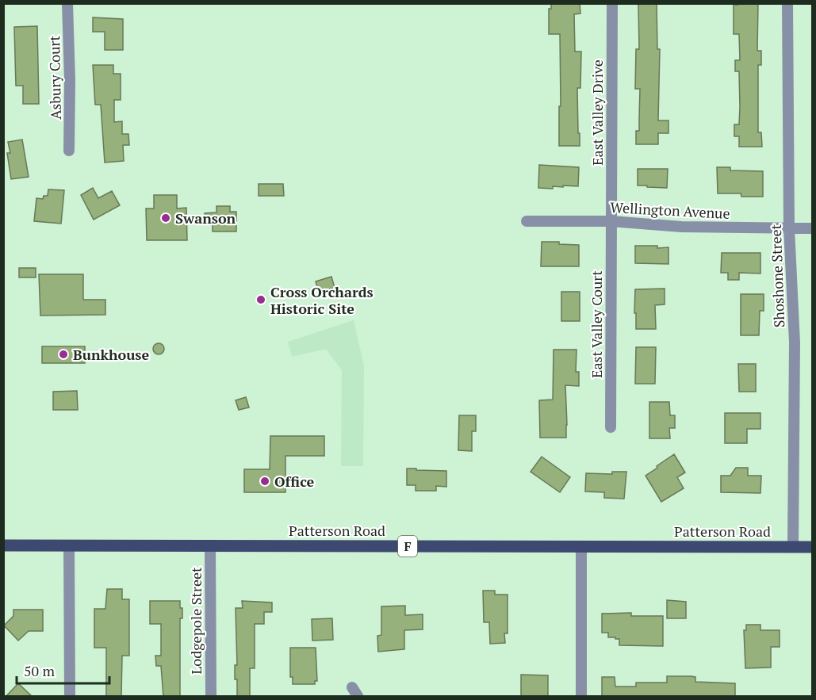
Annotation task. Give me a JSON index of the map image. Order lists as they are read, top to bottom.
{
  "streets": {
    "main road": ["Patterson Road", "F"],
    "street": [
      "Asbury Court",
      "East Valley Drive",
      "Wellington Avenue",
      "Shoshone Street",
      "East Valley Court",
      "Lodgepole Street"
    ]
  },
  "crossings": [
    ["East Valley Drive", "Wellington Avenue"],
    ["East Valley Drive", "East Valley Court"],
    ["Wellington Avenue", "Shoshone Street"],
    ["Wellington Avenue", "East Valley Court"],
    ["Shoshone Street", "Patterson Road"],
    ["Patterson Road", "Lodgepole Street"]
  ],
  "places": [
    "Swanson",
    "Cross Orchards Historic Site",
    "Bunkhouse",
    "Office"
  ],
  "scale_bar": "50 m"
}
